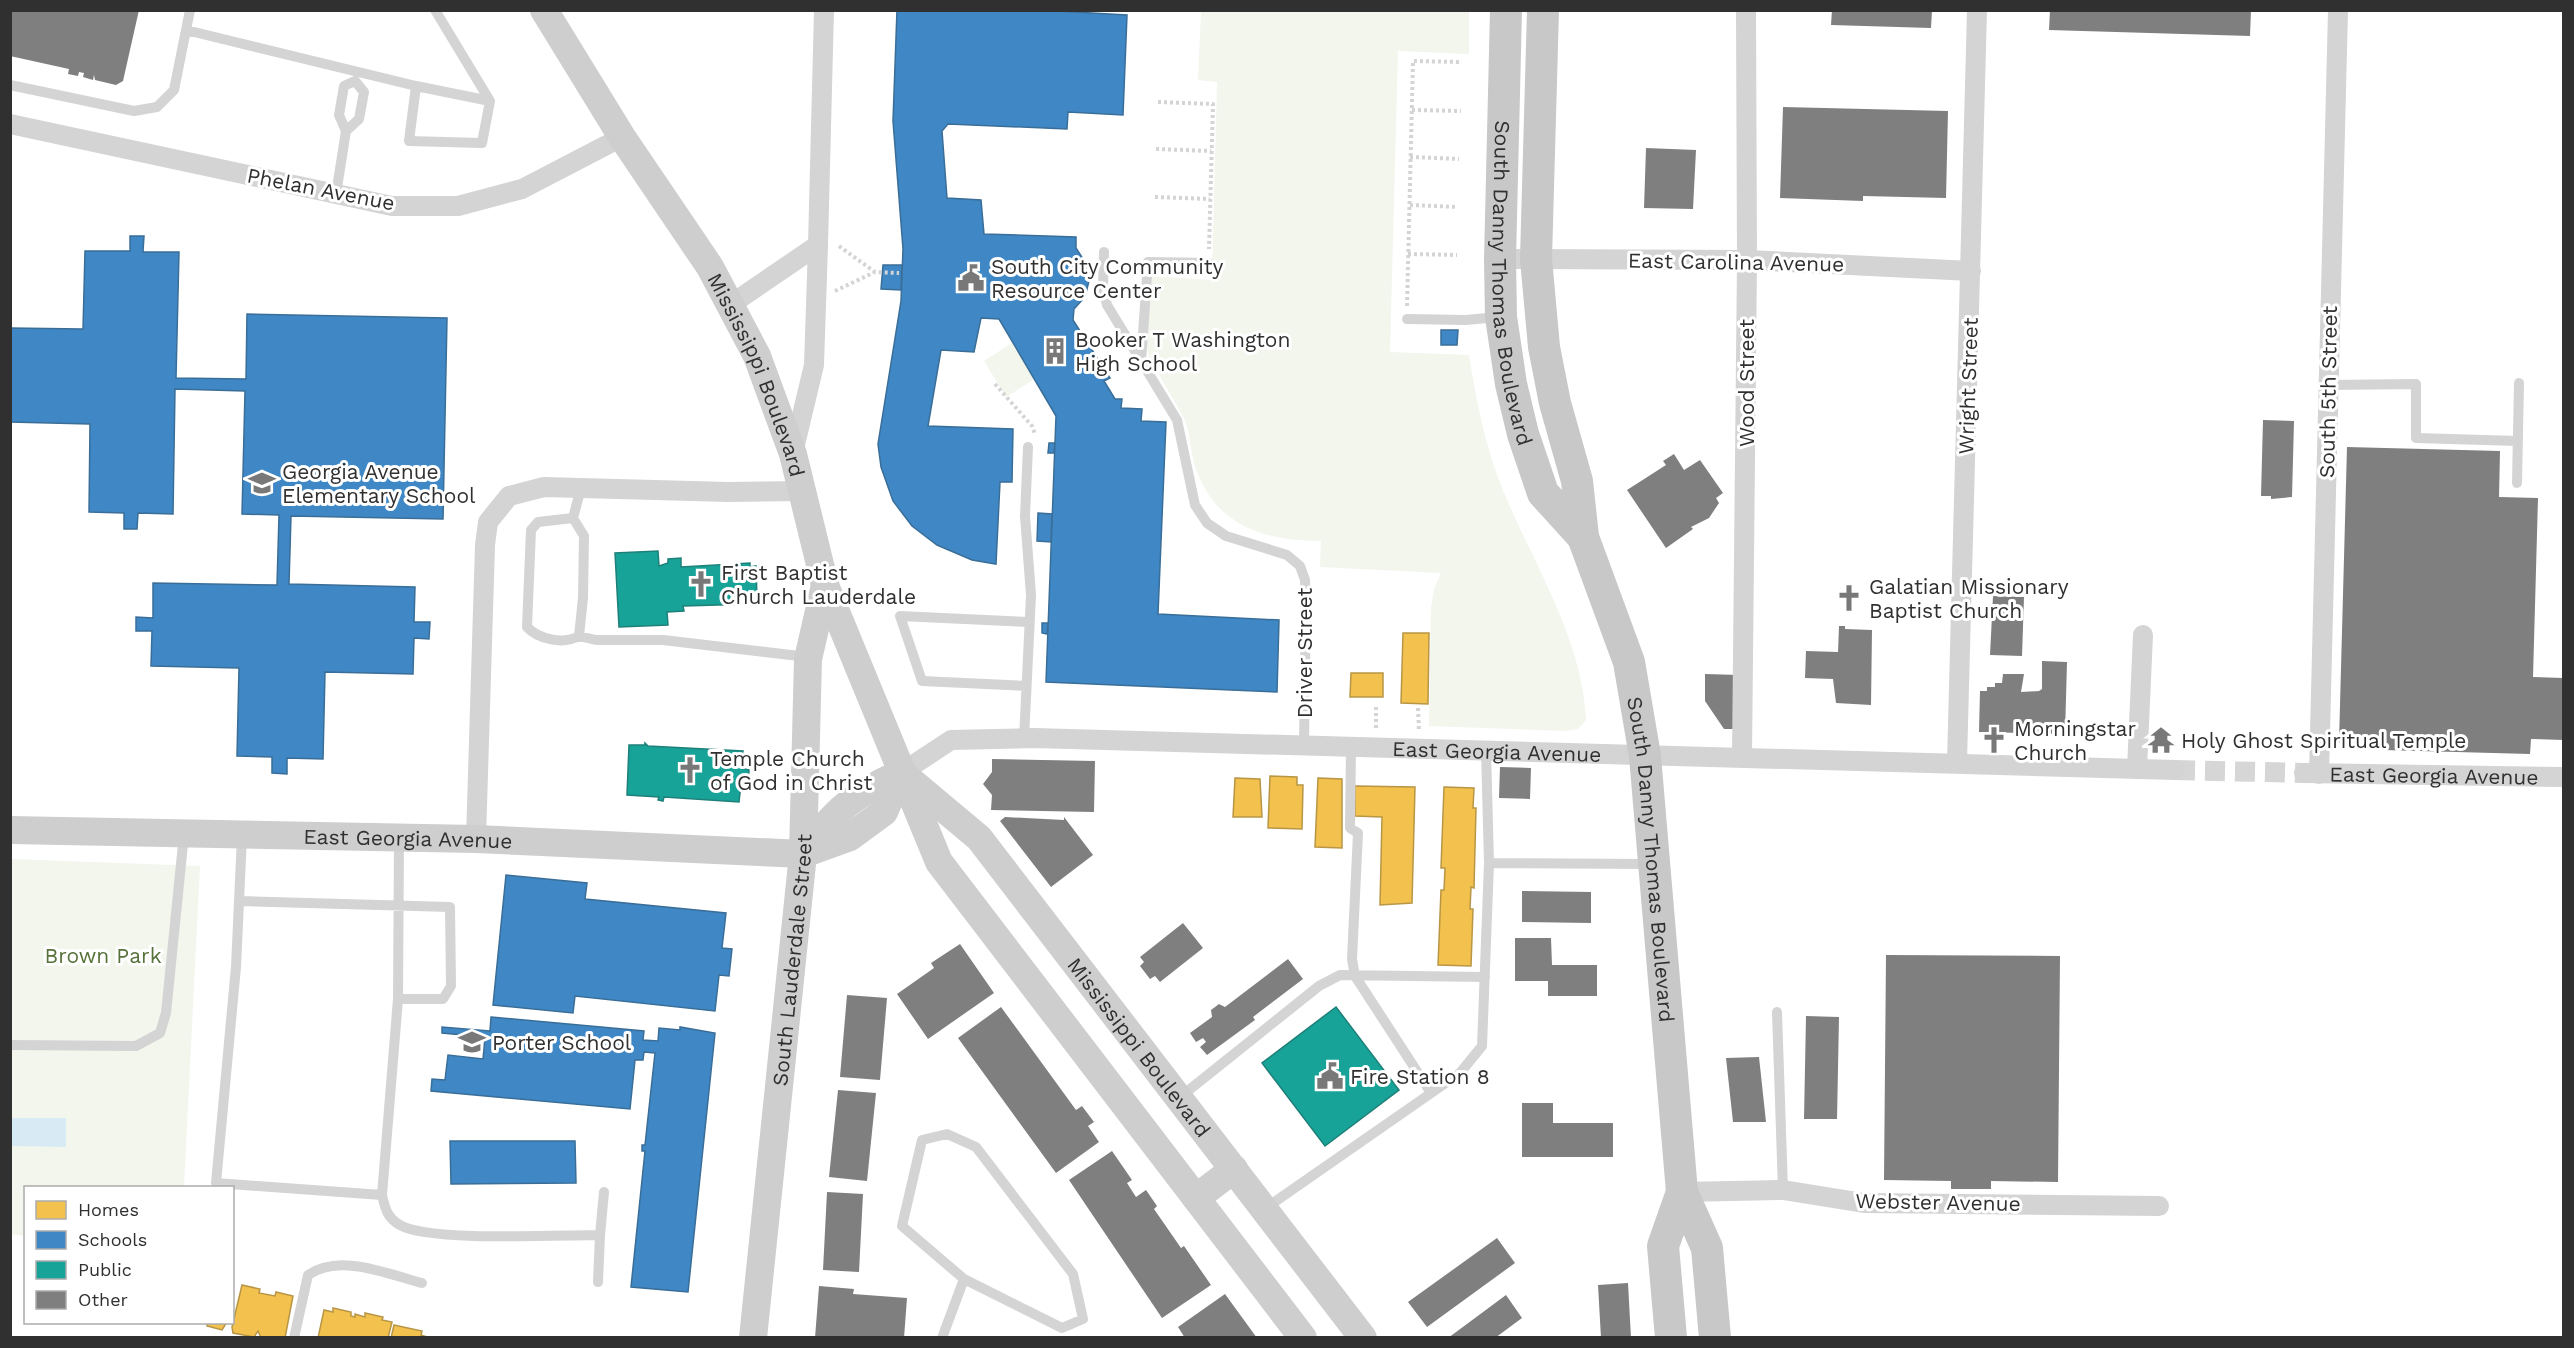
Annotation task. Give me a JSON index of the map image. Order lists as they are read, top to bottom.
{
  "streets": {
    "main road": [
      "South Danny Thomas Boulevard",
      "Mississippi Boulevard",
      "East Georgia Avenue",
      "South Lauderdale Street"
    ],
    "street": [
      "Phelan Avenue",
      "East Carolina Avenue",
      "Wood Street",
      "Wright Street",
      "South 5th Street",
      "Webster Avenue"
    ],
    "lane": ["Driver Street"]
  },
  "crossings": [
    ["Phelan Avenue", "Mississippi Boulevard"],
    ["East Carolina Avenue", "South Danny Thomas Boulevard"],
    ["East Carolina Avenue", "Wood Street"],
    ["East Carolina Avenue", "Wright Street"],
    ["South Danny Thomas Boulevard", "East Georgia Avenue"],
    ["South Danny Thomas Boulevard", "Webster Avenue"],
    ["Mississippi Boulevard", "East Georgia Avenue"],
    ["Mississippi Boulevard", "South Lauderdale Street"],
    ["Wood Street", "East Georgia Avenue"],
    ["Wright Street", "East Georgia Avenue"],
    ["South 5th Street", "East Georgia Avenue"],
    ["Driver Street", "East Georgia Avenue"],
    ["East Georgia Avenue", "South Lauderdale Street"]
  ],
  "parks": ["Brown Park"],
  "places": {
    "public building": ["South City Community Resource Center", "Fire Station 8"],
    "building": ["Booker T Washington High School"],
    "school or university": ["Georgia Avenue Elementary School", "Porter School"],
    "church": [
      "First Baptist Church Lauderdale",
      "Galatian Missionary Baptist Church",
      "Morningstar Church",
      "Temple Church of God in Christ"
    ],
    "temple": ["Holy Ghost Spiritual Temple"]
  },
  "legend": [
    "Homes",
    "Schools",
    "Public",
    "Other"
  ]
}
